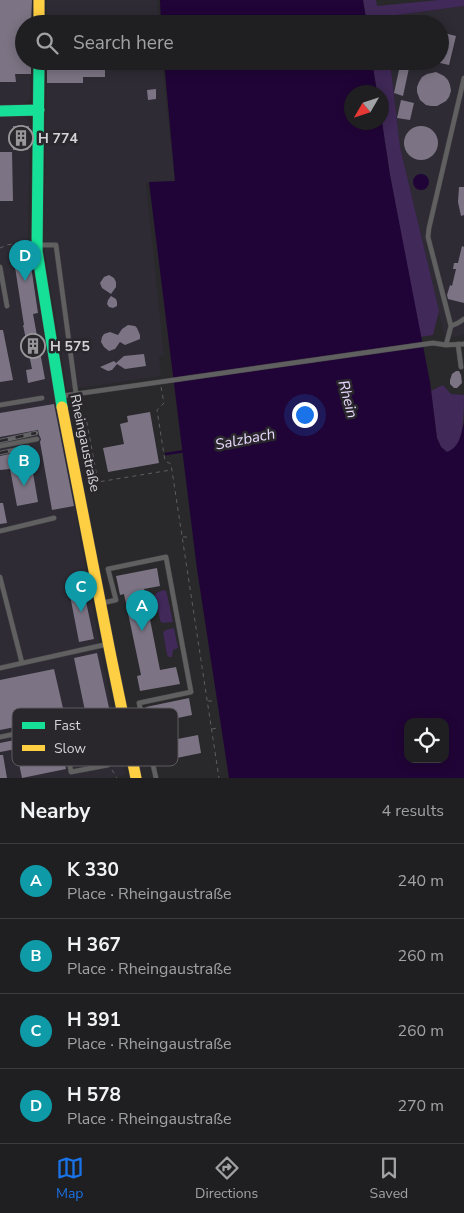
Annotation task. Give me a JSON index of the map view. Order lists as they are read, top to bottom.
{
  "streets": {
    "street": ["Rheingaustraße"]
  },
  "water": ["Rhein", "Salzbach"],
  "places": {
    "building": ["H 774", "H 575"]
  },
  "legend": ["Fast", "Slow"],
  "north": "bottom left",
  "page": {
    "search": "Search here",
    "pins": [
      "D",
      "B",
      "C",
      "A"
    ],
    "heading": ["Nearby", "4 results"],
    "list": [
      {
        "mark": "A",
        "name": "K 330",
        "note": "Place · Rheingaustraße",
        "value": "240 m"
      },
      {
        "mark": "B",
        "name": "H 367",
        "note": "Place · Rheingaustraße",
        "value": "260 m"
      },
      {
        "mark": "C",
        "name": "H 391",
        "note": "Place · Rheingaustraße",
        "value": "260 m"
      },
      {
        "mark": "D",
        "name": "H 578",
        "note": "Place · Rheingaustraße",
        "value": "270 m"
      }
    ],
    "nav": ["Map", "Directions", "Saved"]
  }
}
